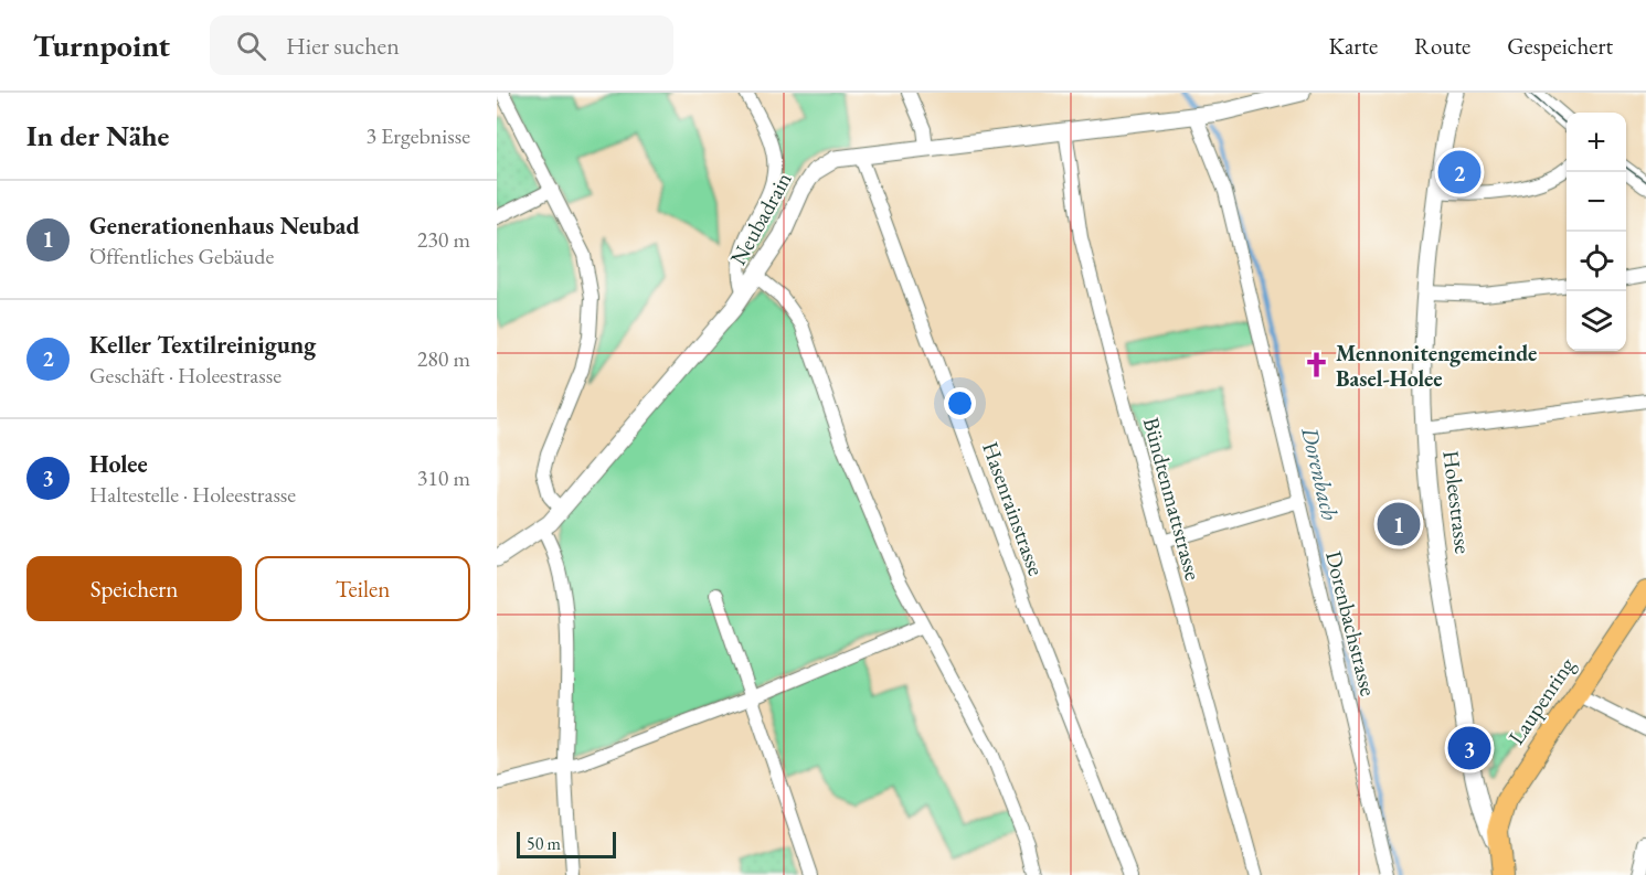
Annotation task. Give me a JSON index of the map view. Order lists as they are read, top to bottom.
{
  "streets": {
    "main road": ["Holeestrasse", "Laupenring"],
    "street": [
      "Neubadrain",
      "Bündtenmattstrasse",
      "Hasenrainstrasse",
      "Dorenbachstrasse"
    ]
  },
  "crossings": [
    ["Neubadrain", "Bündtenmattstrasse"],
    ["Neubadrain", "Hasenrainstrasse"],
    ["Neubadrain", "Dorenbachstrasse"],
    ["Holeestrasse", "Laupenring"]
  ],
  "water": ["Dorenbach"],
  "places": {
    "church": ["Mennonitengemeinde Basel-Holee"]
  },
  "scale_bar": "50 m",
  "page": {
    "header": "Turnpoint",
    "search": "Hier suchen",
    "nav": ["Karte", "Route", "Gespeichert"],
    "heading": ["In der Nähe", "3 Ergebnisse"],
    "map_buttons": ["+", "−"],
    "pins": ["2", "1", "3"],
    "list": [
      {
        "mark": "1",
        "name": "Generationenhaus Neubad",
        "note": "Öffentliches Gebäude",
        "value": "230 m"
      },
      {
        "mark": "2",
        "name": "Keller Textilreinigung",
        "note": "Geschäft · Holeestrasse",
        "value": "280 m"
      },
      {
        "mark": "3",
        "name": "Holee",
        "note": "Haltestelle · Holeestrasse",
        "value": "310 m"
      }
    ],
    "buttons": ["Speichern", "Teilen"],
    "scale": "50 m"
  }
}
